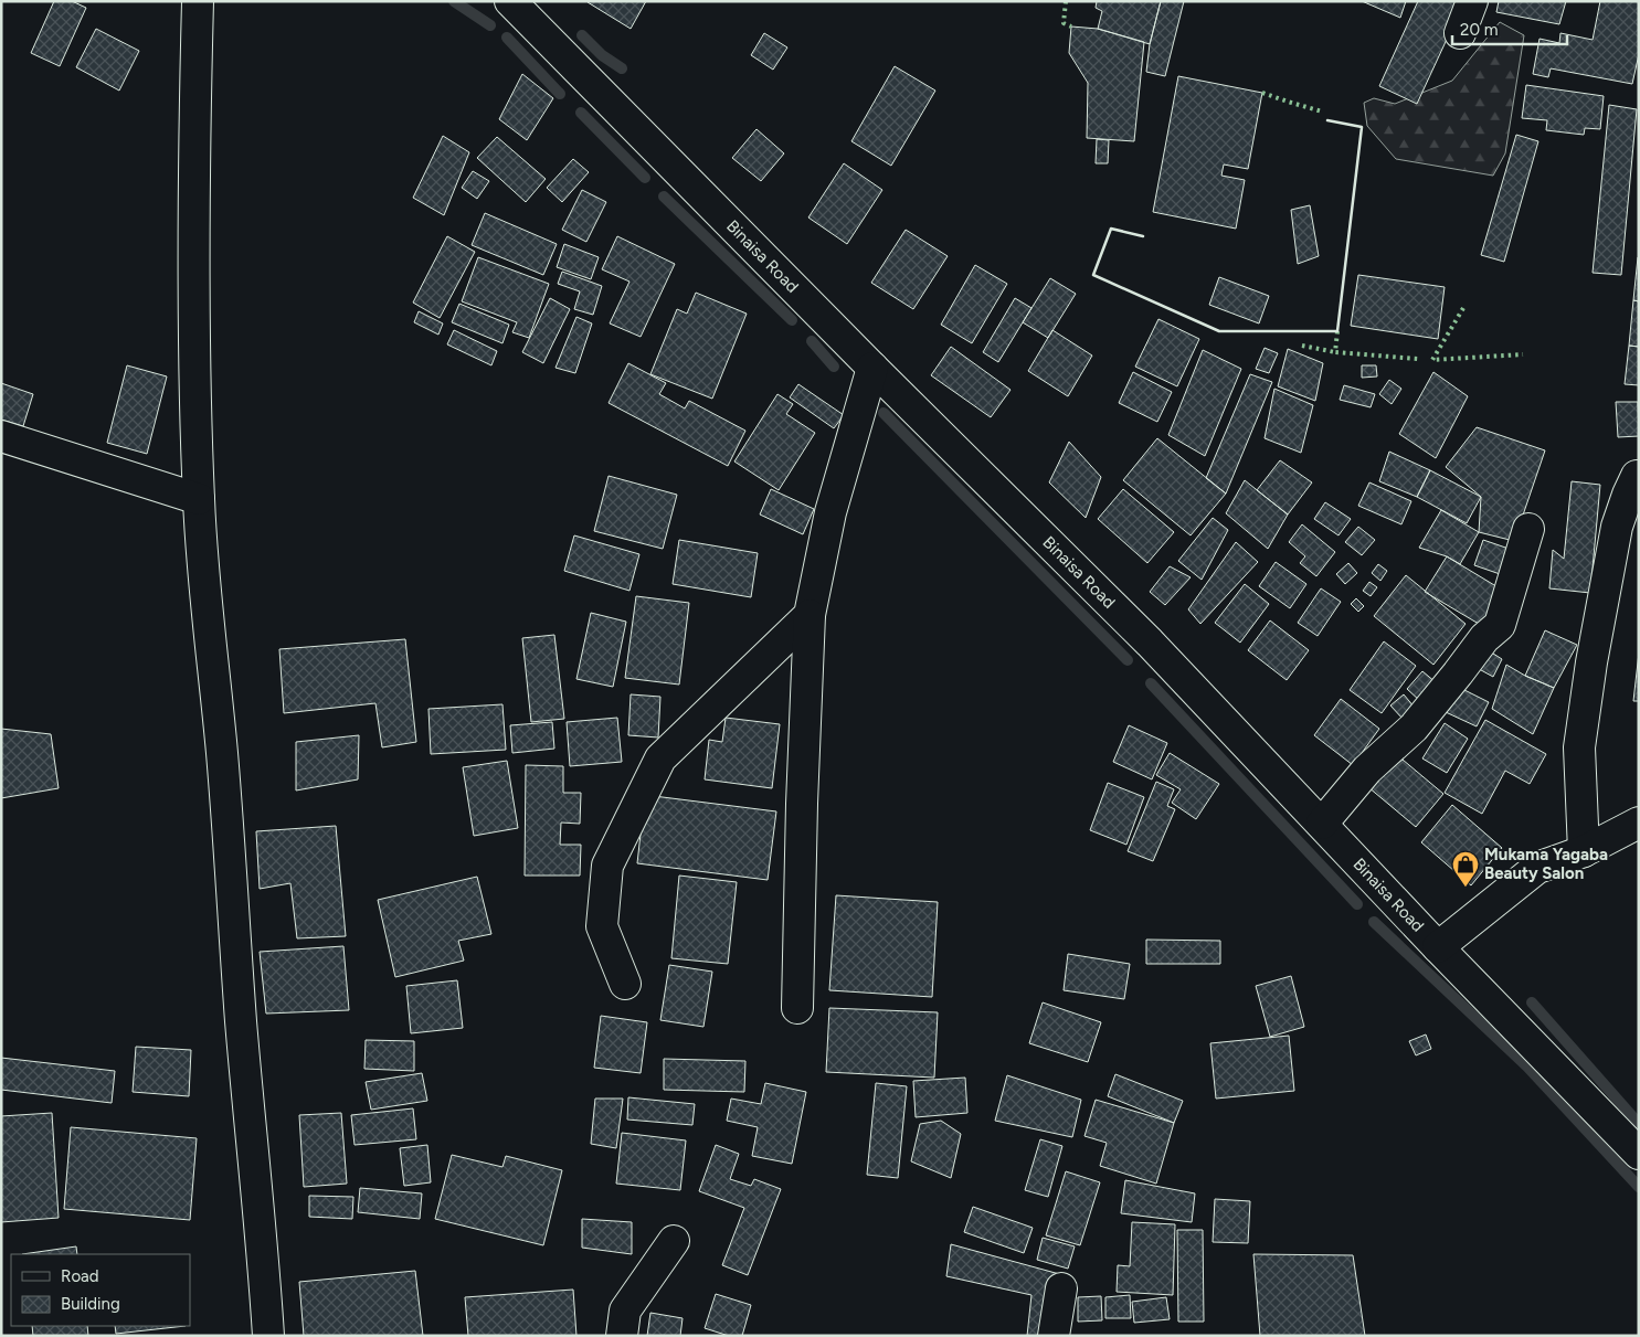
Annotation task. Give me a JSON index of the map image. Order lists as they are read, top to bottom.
{
  "streets": {
    "street": ["Binaisa Road"]
  },
  "places": {
    "shop": ["Mukama Yagaba Beauty Salon"]
  },
  "legend": ["Road", "Building"],
  "scale_bar": "20 m"
}
